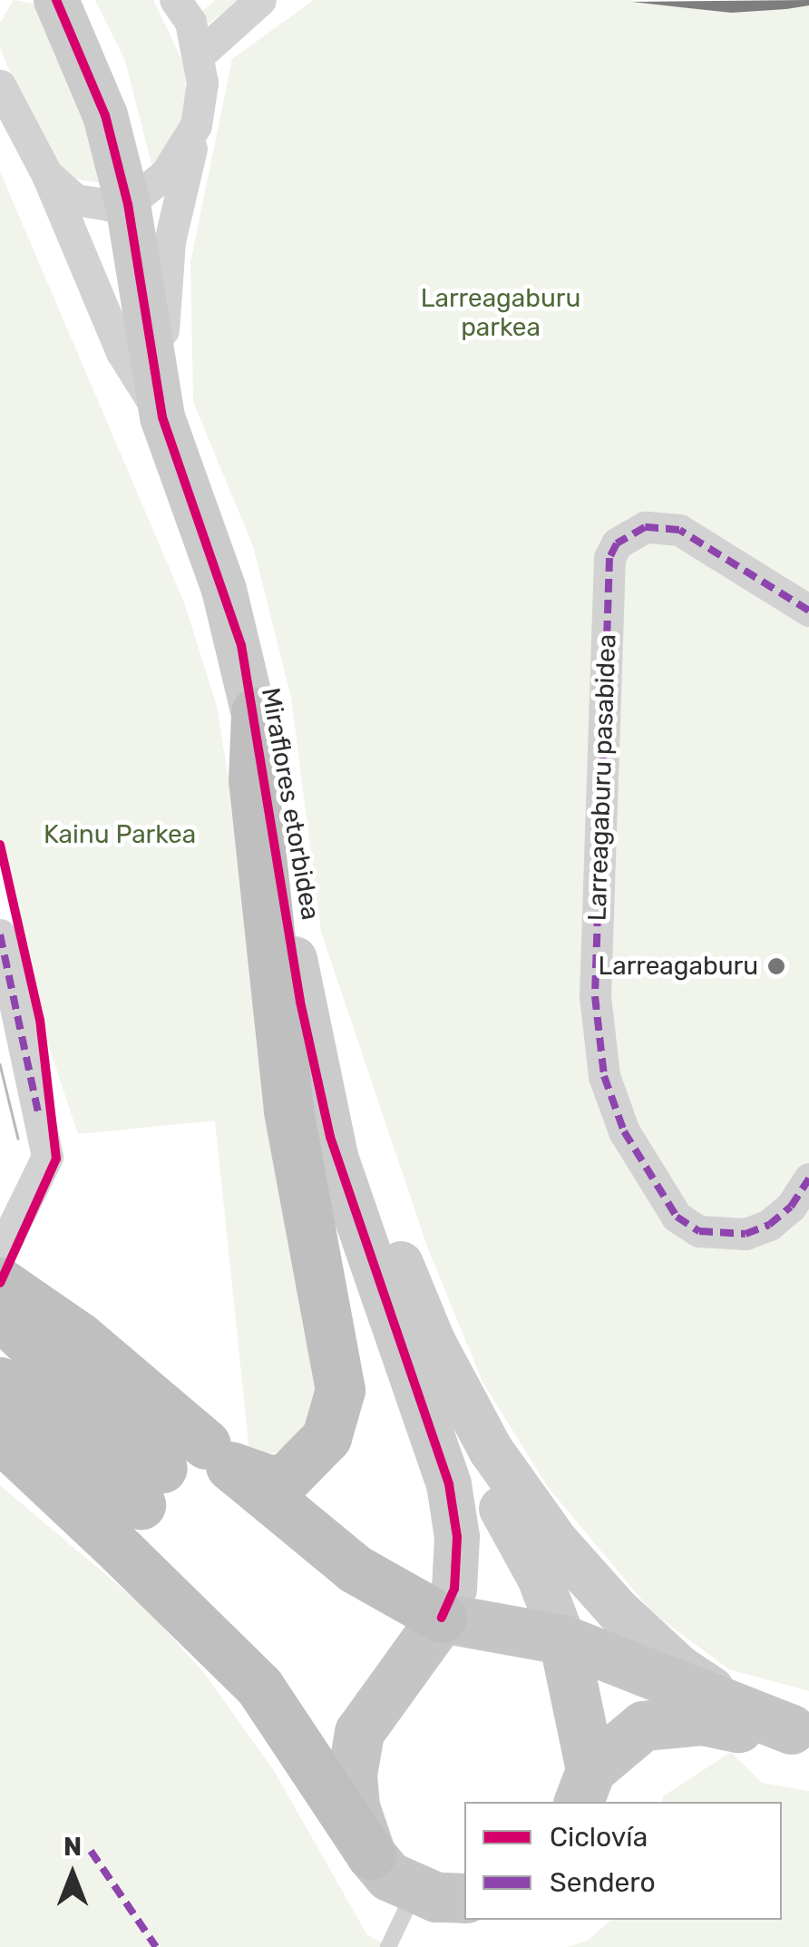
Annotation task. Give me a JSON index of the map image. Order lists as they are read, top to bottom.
{
  "streets": {
    "main road": ["Miraflores etorbidea"],
    "street": ["Larreagaburu pasabidea"]
  },
  "parks": ["Larreagaburu parkea", "Kainu Parkea"],
  "places": ["Larreagaburu"],
  "legend": ["Ciclovía", "Sendero"],
  "north": "top"
}
